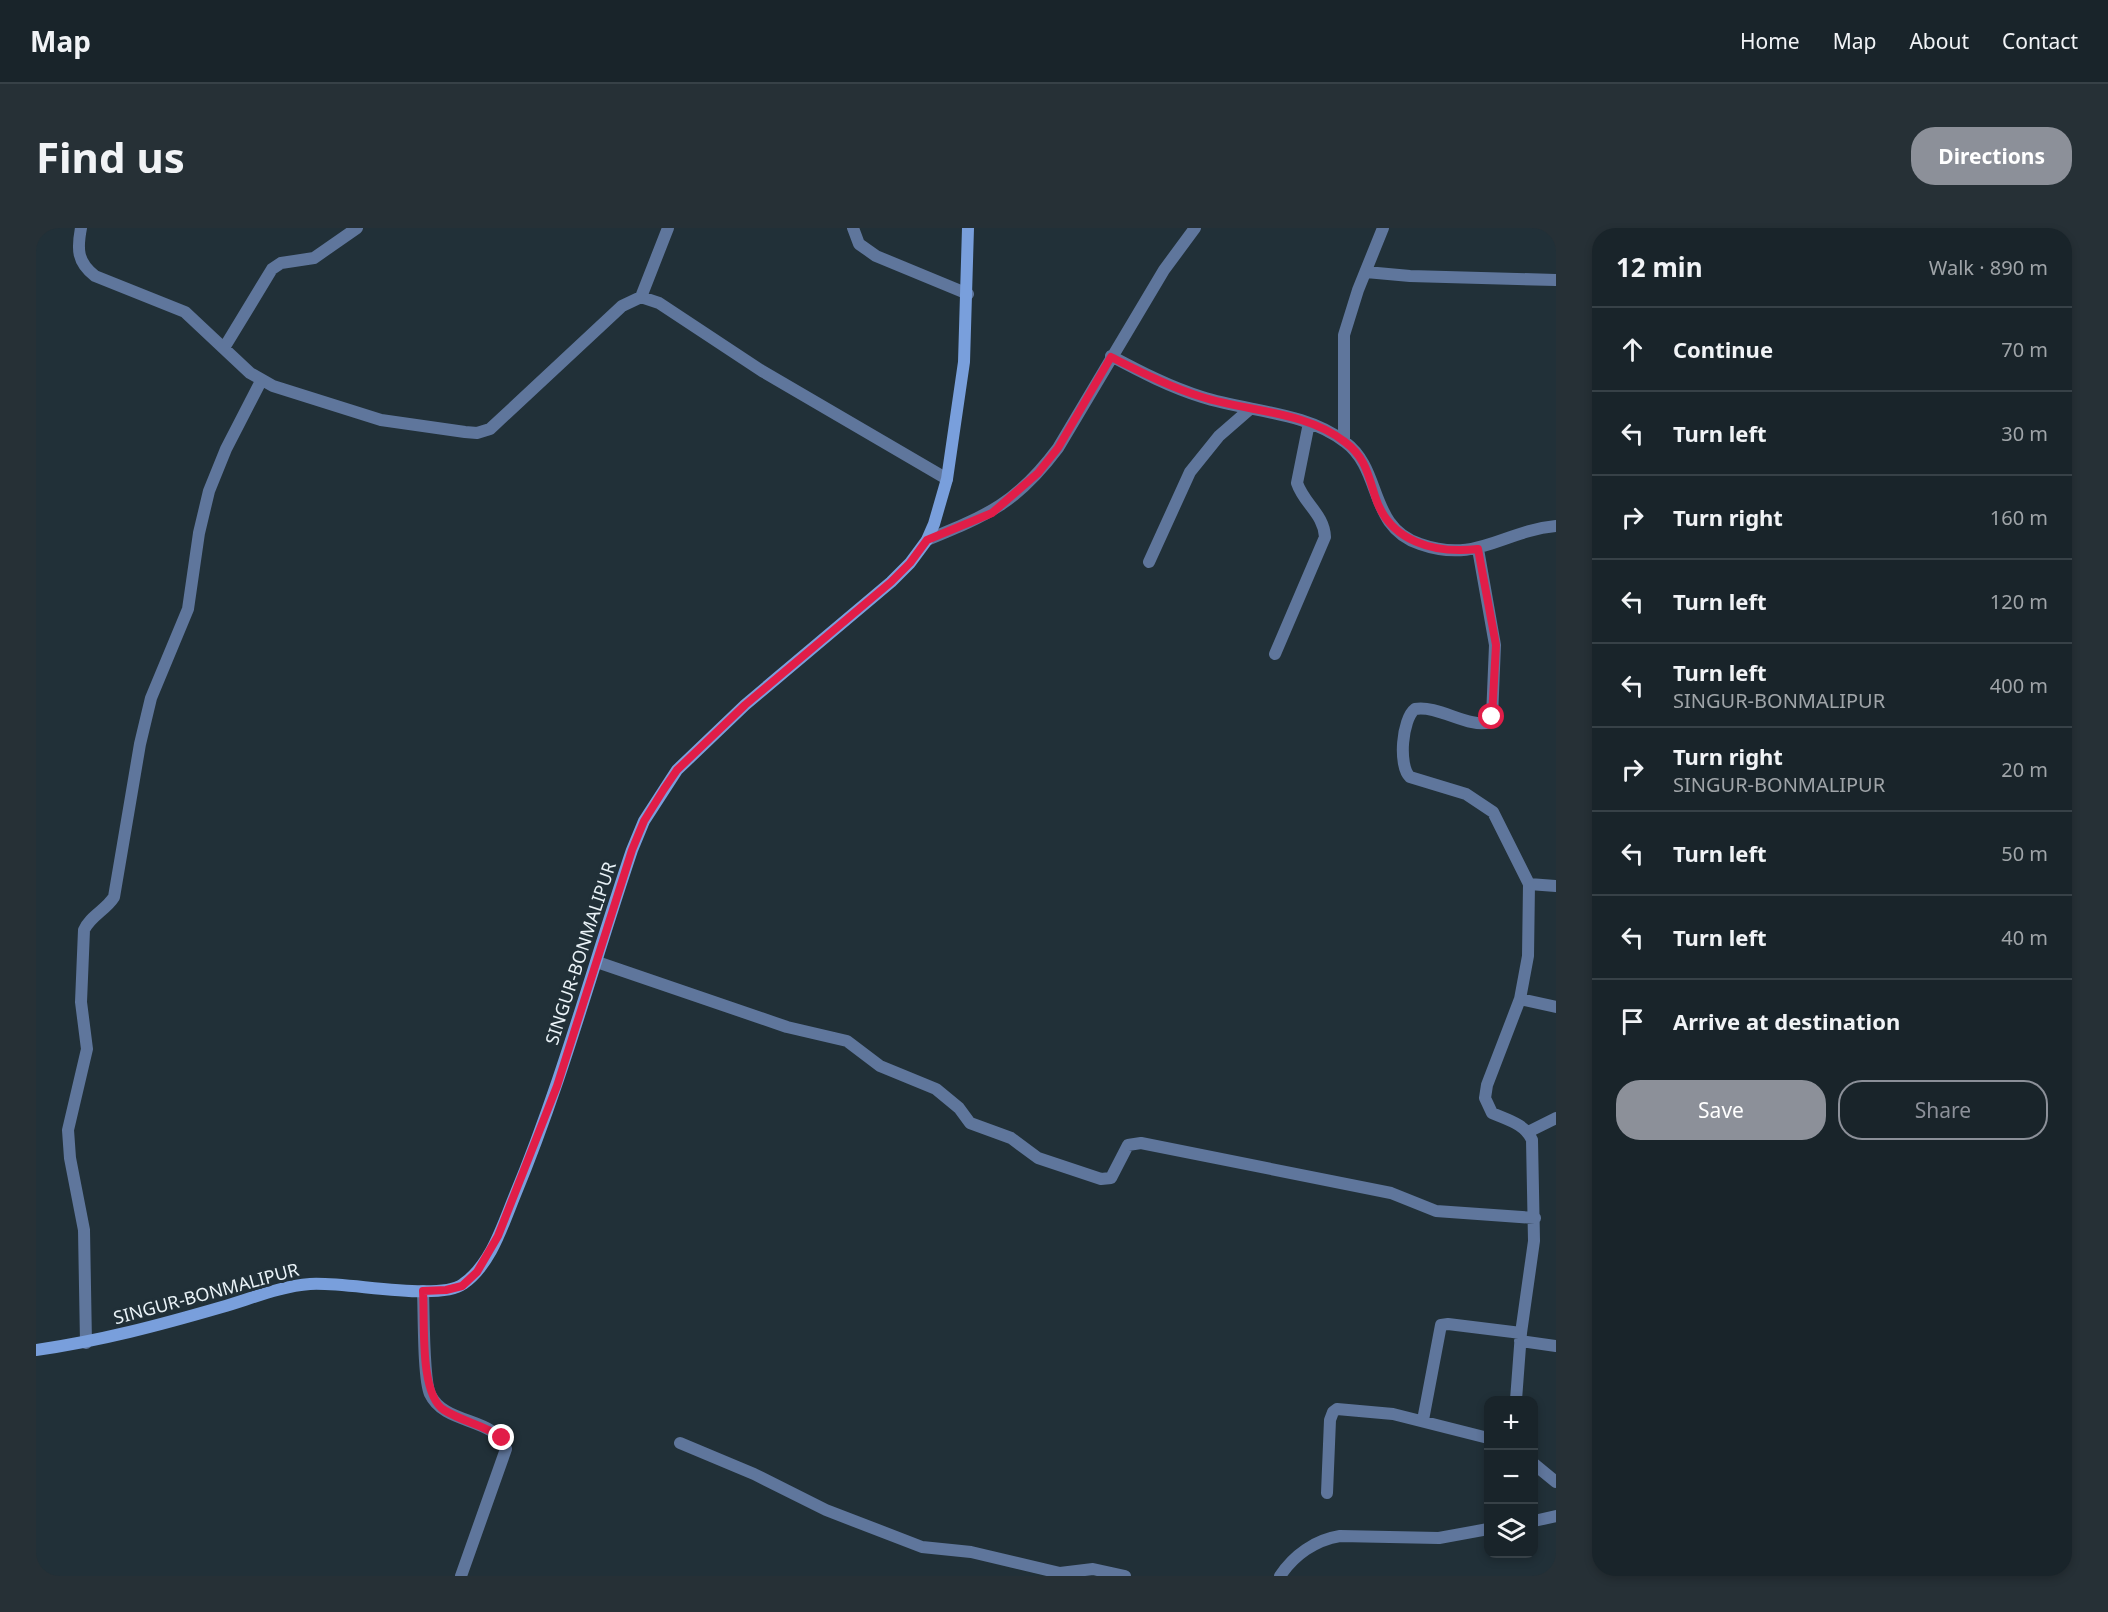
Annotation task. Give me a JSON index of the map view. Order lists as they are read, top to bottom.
{
  "streets": {
    "street": ["SINGUR-BONMALIPUR"]
  },
  "page": {
    "header": "Map",
    "nav": [
      "Home",
      "Map",
      "About",
      "Contact"
    ],
    "buttons": [
      "Directions",
      ["Save", "Share"]
    ],
    "title": "Find us",
    "heading": ["12 min", "Walk · 890 m"],
    "list": [
      ["Continue", "70 m"],
      ["Turn left", "30 m"],
      ["Turn right", "160 m"],
      ["Turn left", "120 m"],
      ["Turn left", "SINGUR-BONMALIPUR", "400 m"],
      ["Turn right", "SINGUR-BONMALIPUR", "20 m"],
      ["Turn left", "50 m"],
      ["Turn left", "40 m"],
      "Arrive at destination"
    ],
    "map_buttons": ["+", "−"]
  }
}
